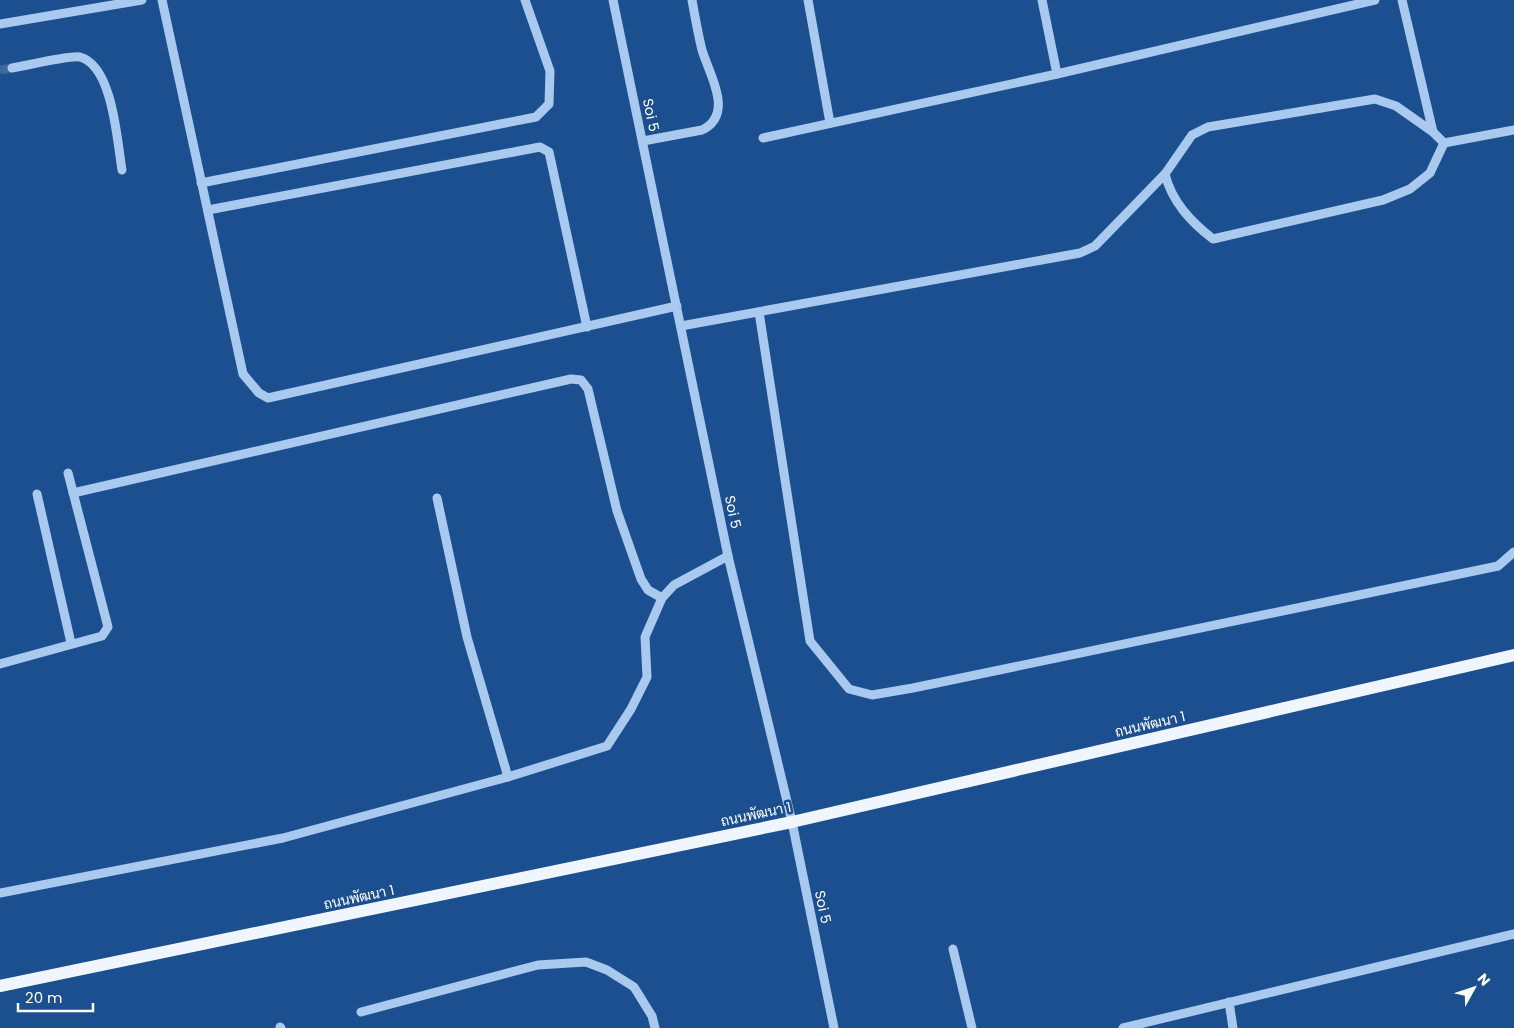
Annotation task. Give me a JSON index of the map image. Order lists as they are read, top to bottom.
{
  "streets": {
    "main road": ["ถนนพัฒนา 1"],
    "street": ["Soi 5"]
  },
  "crossings": [
    ["Soi 5", "ถนนพัฒนา 1"]
  ],
  "scale_bar": "20 m",
  "north": "top right"
}
